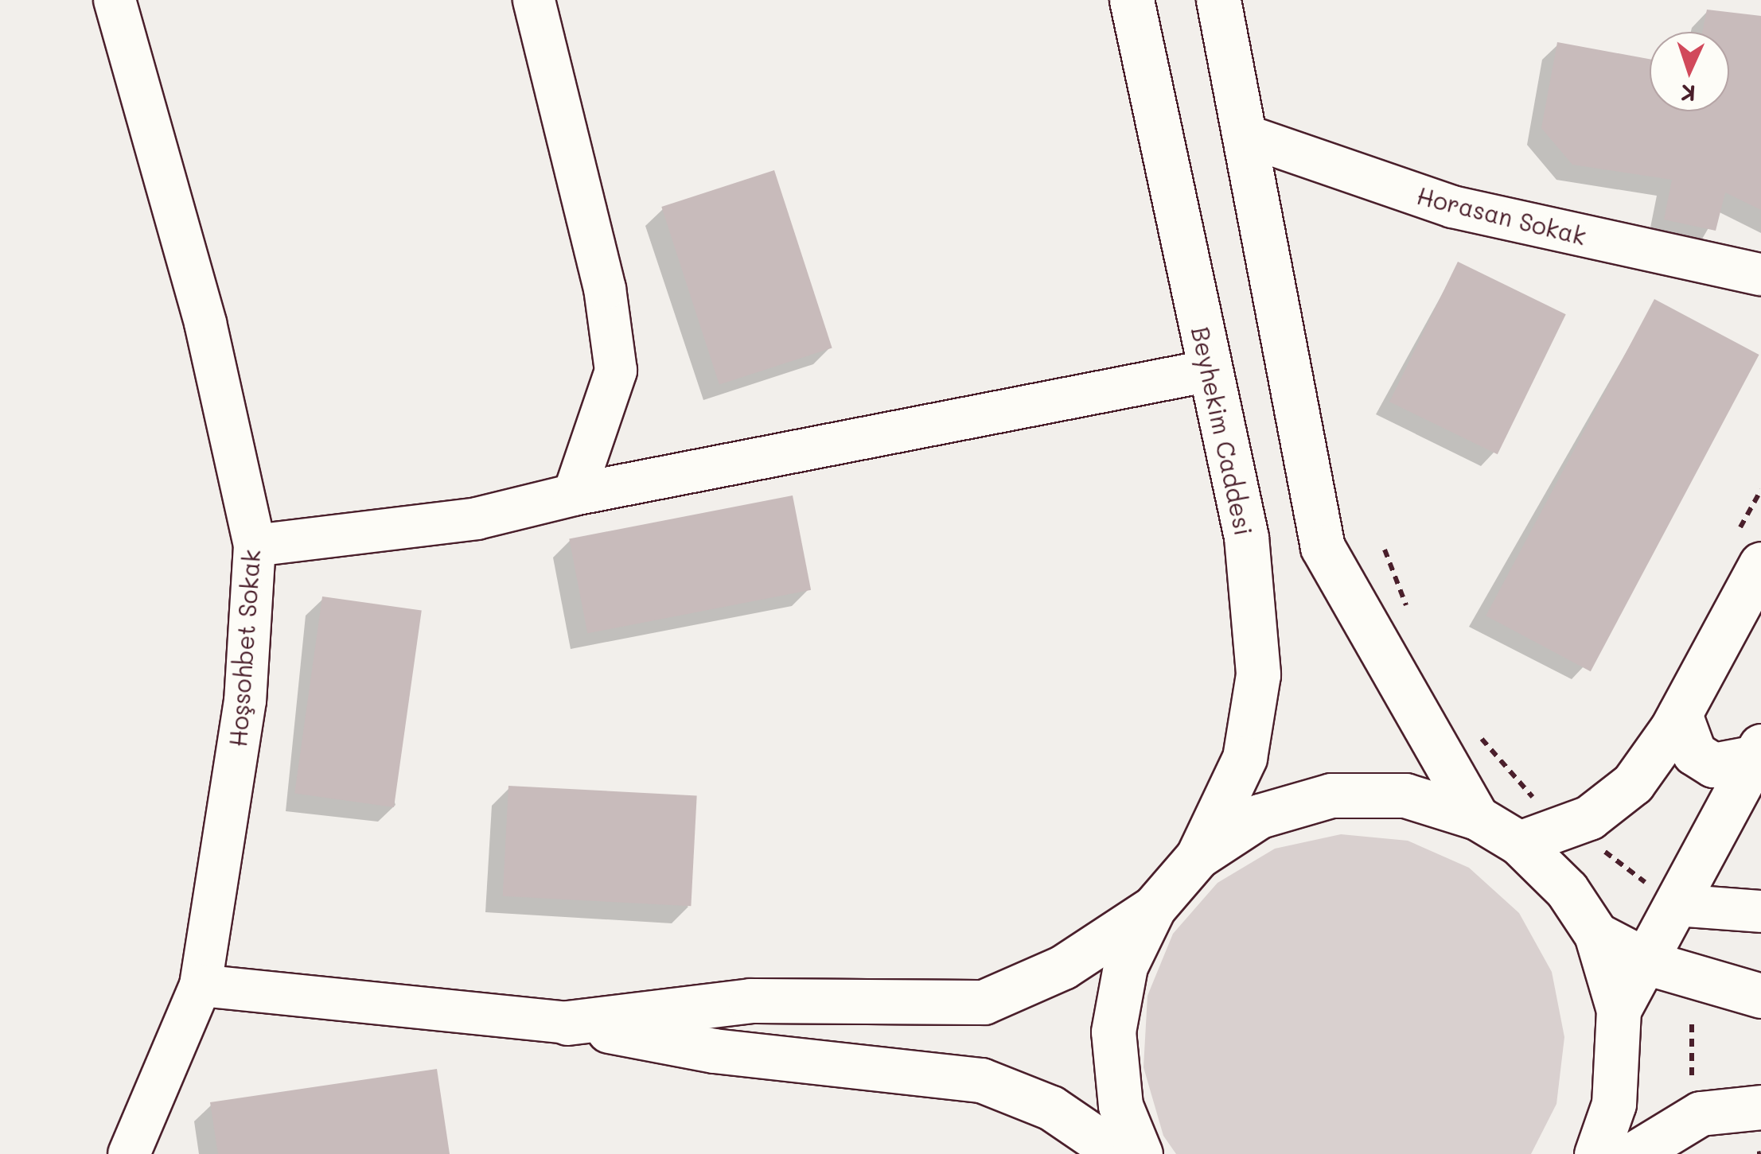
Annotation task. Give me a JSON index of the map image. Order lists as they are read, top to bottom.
{
  "streets": {
    "main road": ["Beyhekim Caddesi"],
    "street": ["Horasan Sokak", "Hoşsohbet Sokak"]
  },
  "north": "bottom"
}
